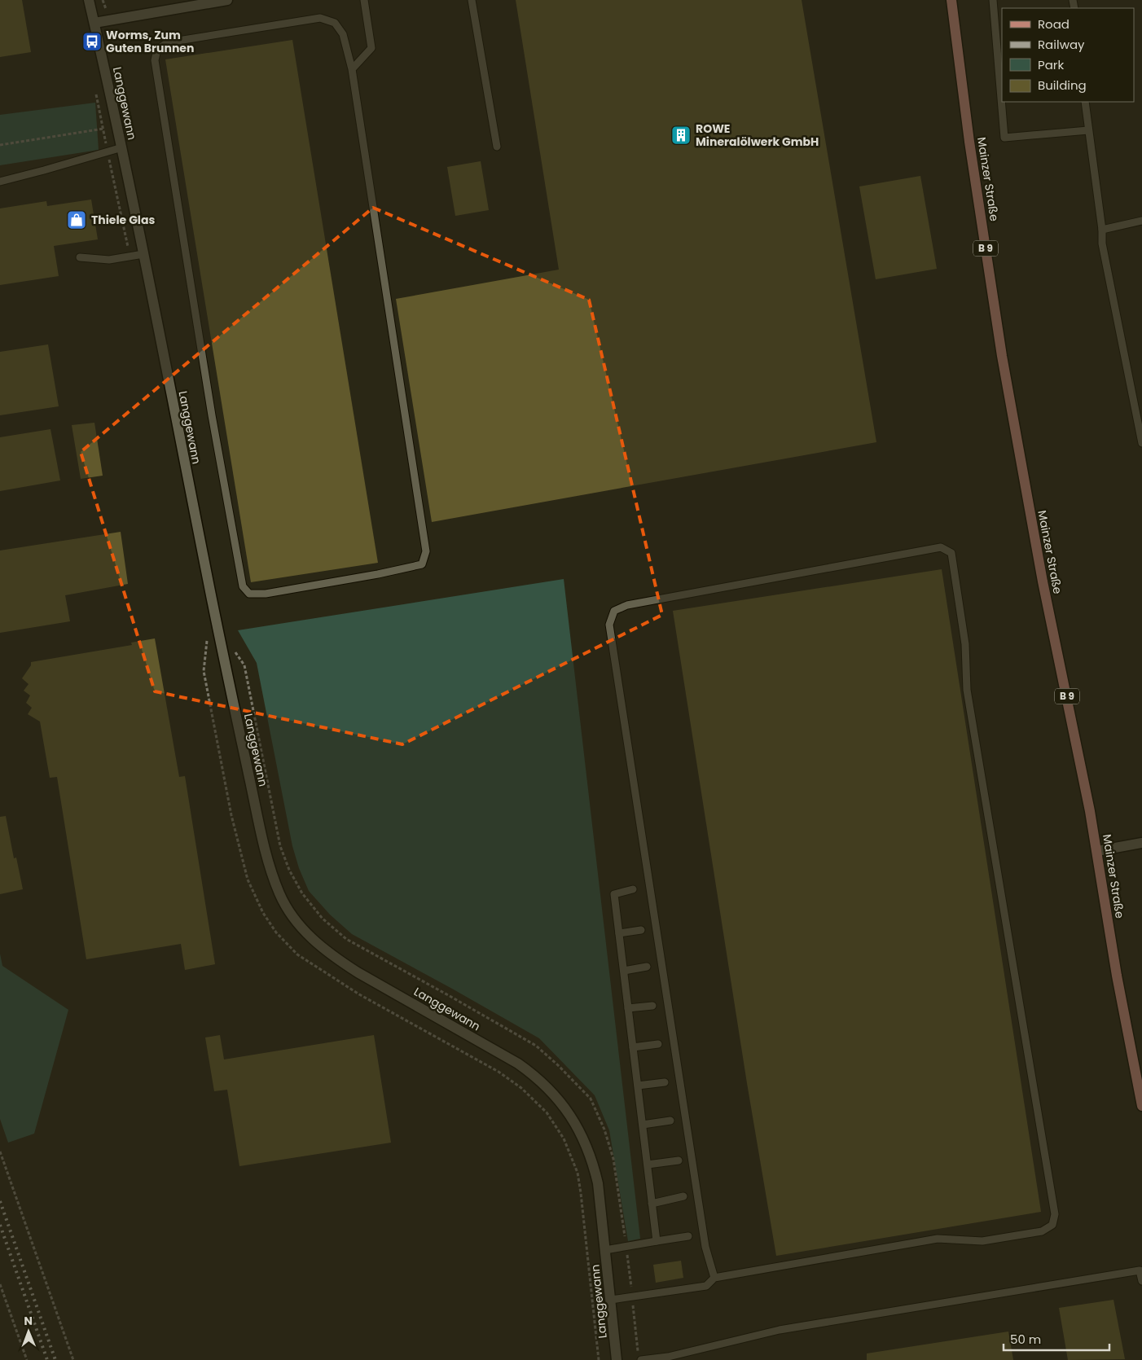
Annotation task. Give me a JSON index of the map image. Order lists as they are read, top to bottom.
{
  "streets": {
    "main road": ["Mainzer Straße", "B 9"],
    "street": ["Langgewann"]
  },
  "places": {
    "bus stop": ["Worms, Zum Guten Brunnen"],
    "building": ["ROWE Mineralölwerk GmbH"],
    "shop": ["Thiele Glas"]
  },
  "legend": [
    "Road",
    "Railway",
    "Park",
    "Building"
  ],
  "scale_bar": "50 m",
  "north": "top"
}
